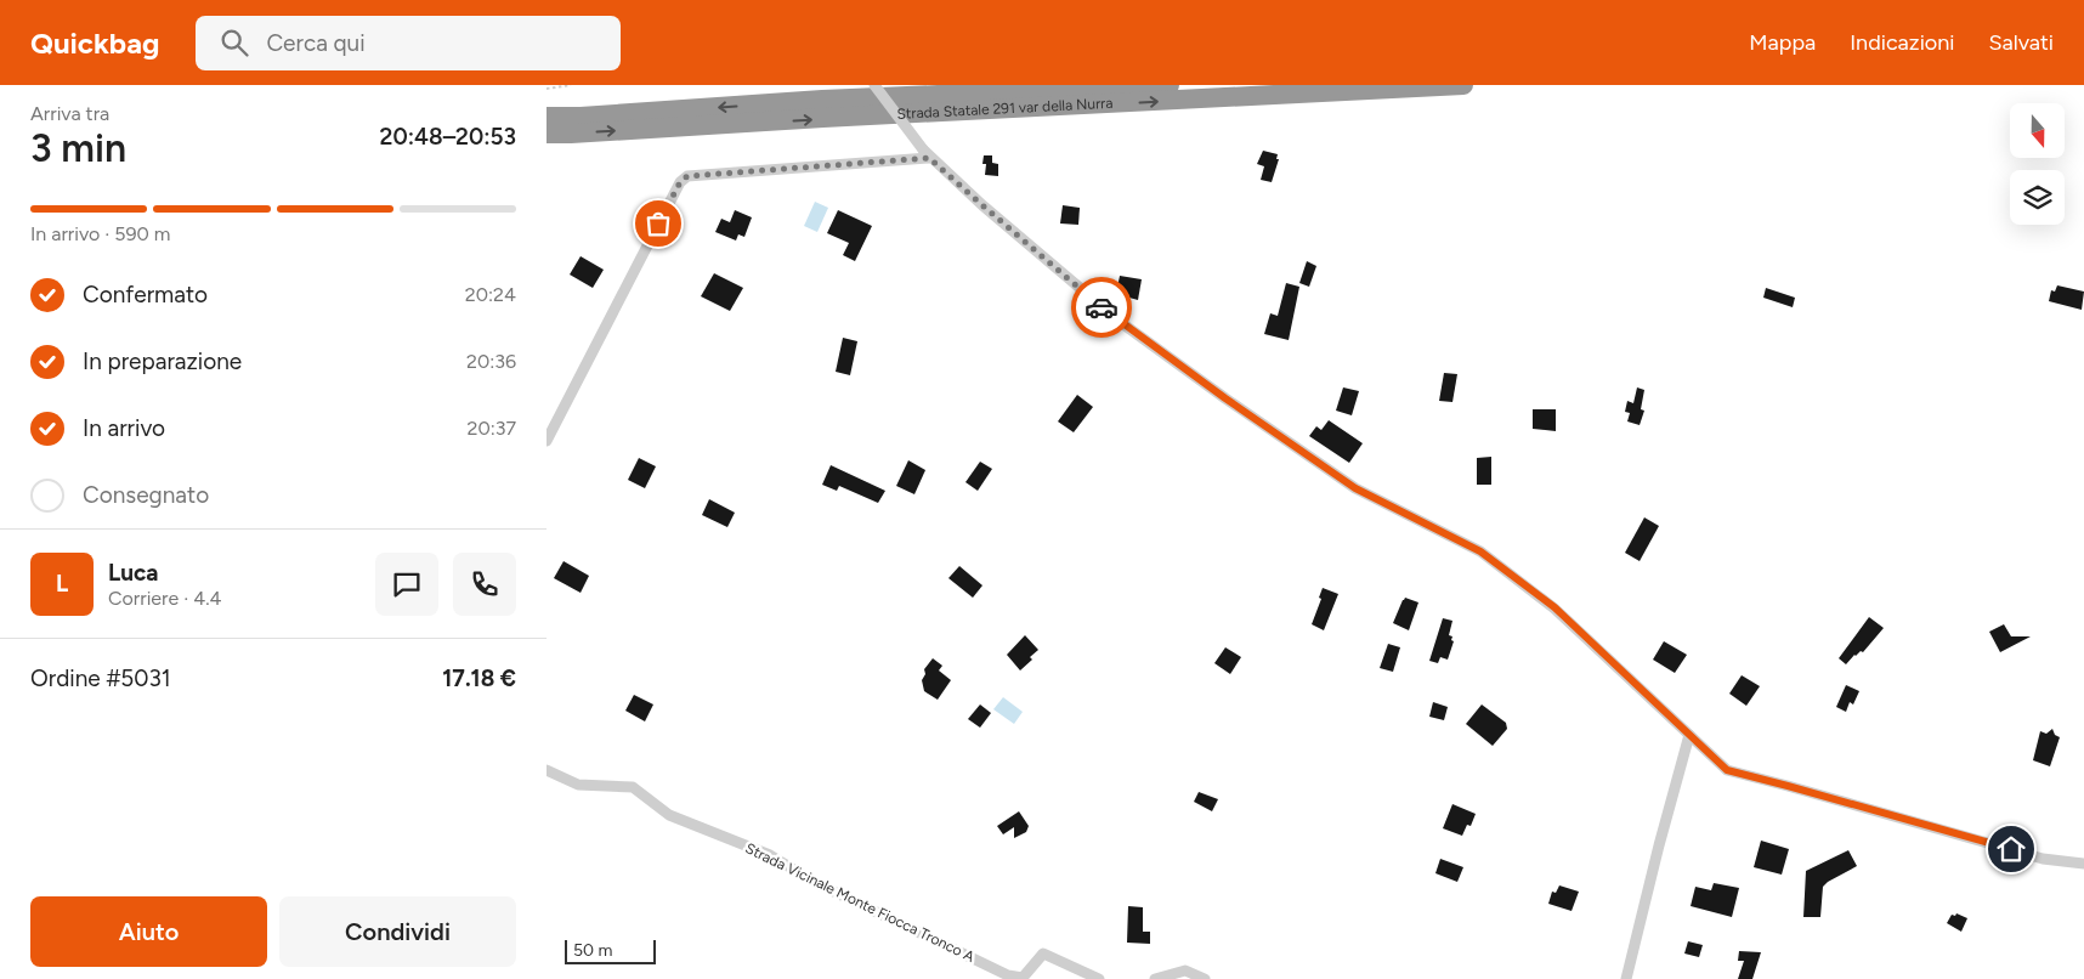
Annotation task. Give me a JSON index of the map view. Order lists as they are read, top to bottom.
{
  "streets": {
    "highway": ["Strada Statale 291 var della Nurra"],
    "street": ["Strada Vicinale Monte Fiocca Tronco A"]
  },
  "scale_bar": "50 m",
  "north": "bottom",
  "page": {
    "header": "Quickbag",
    "search": "Cerca qui",
    "nav": ["Mappa", "Indicazioni", "Salvati"],
    "heading": ["3 min", "Arriva tra", "20:48–20:53"],
    "panel": [
      "Luca",
      "Corriere · 4.4",
      "Ordine #5031",
      "17.18 €"
    ],
    "bar": "In arrivo · 590 m",
    "list": [
      ["Confermato", "20:24"],
      ["In preparazione", "20:36"],
      ["In arrivo", "20:37"],
      "Consegnato"
    ],
    "round": "L",
    "buttons": ["Aiuto", "Condividi"],
    "scale": "50 m"
  }
}
